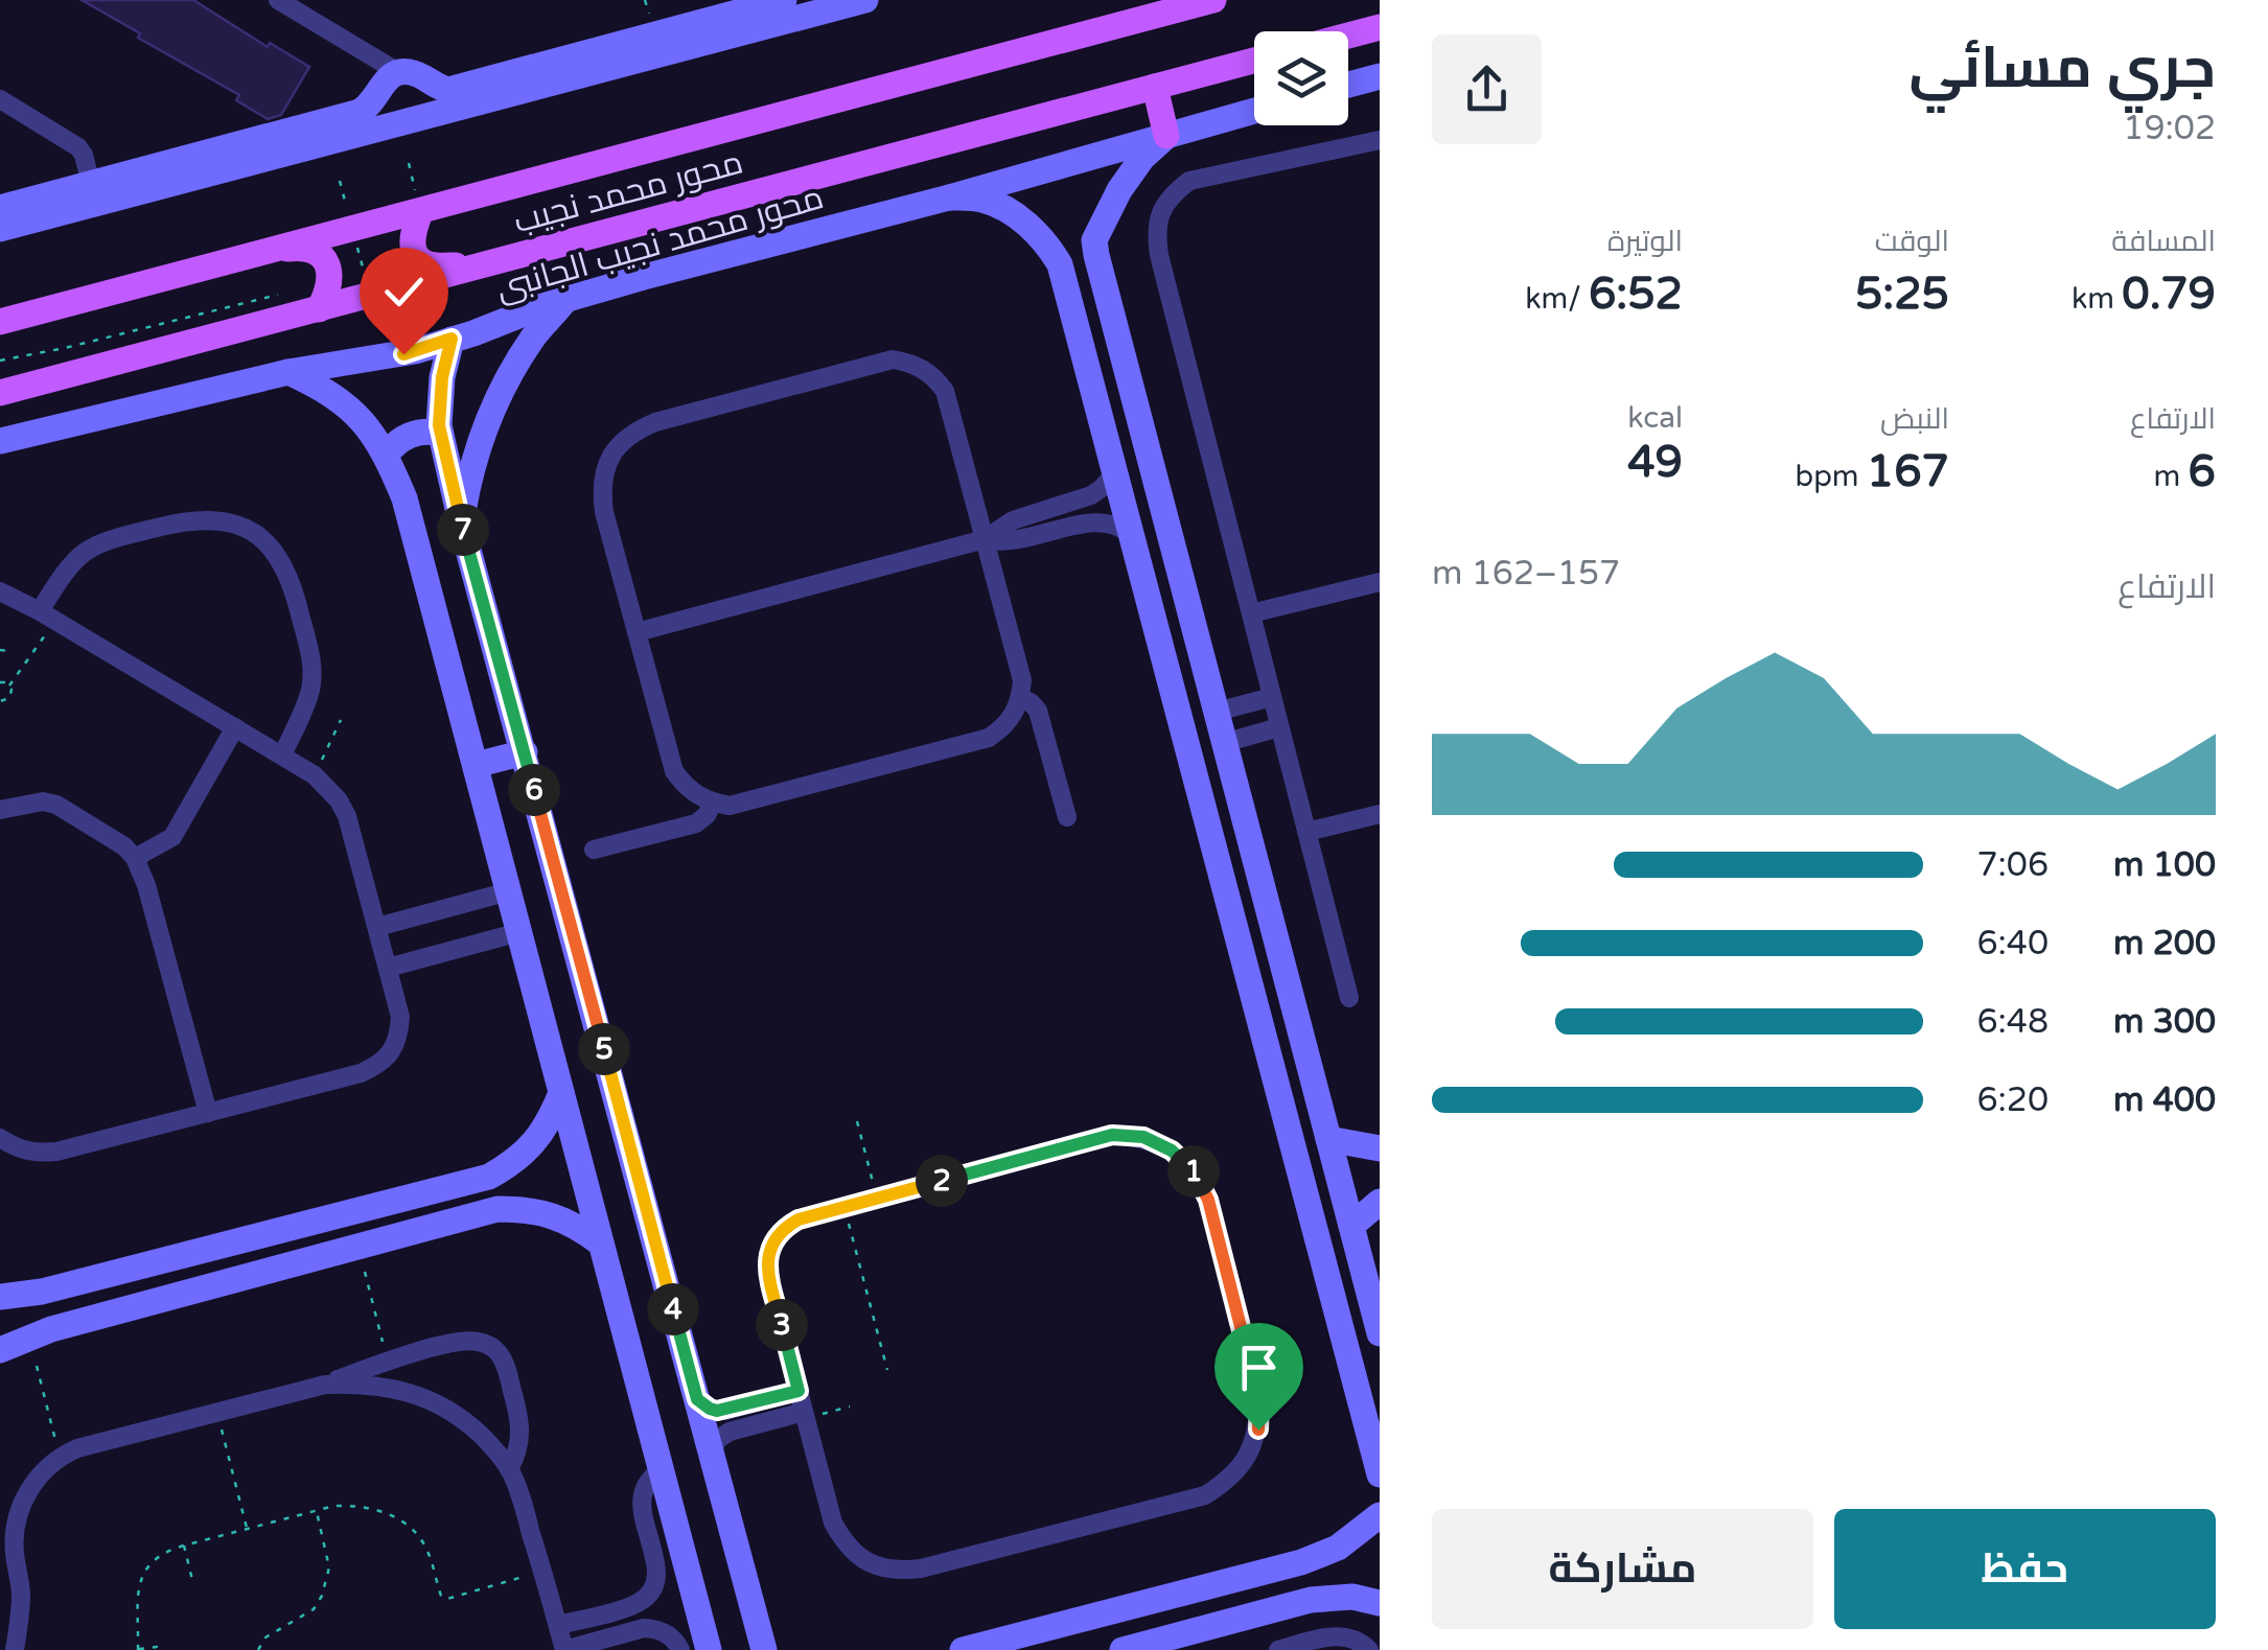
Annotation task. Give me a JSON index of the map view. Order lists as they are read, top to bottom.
{
  "streets": {
    "main road": ["محور محمد نجيب"],
    "street": ["محور محمد نجيب الجانبى"]
  },
  "page": {
    "heading": ["جري مسائي", "19:02"],
    "stats": [
      ["المسافة", "0.79 km"],
      ["الوقت", "5:25"],
      ["الوتيرة", "6:52 /km"],
      ["الارتفاع", "6 m"],
      ["النبض", "167 bpm"],
      ["kcal", "49"]
    ],
    "pins": [
      "7",
      "6",
      "5",
      "1",
      "2",
      "4",
      "3"
    ],
    "chart": ["الارتفاع", "157–162 m"],
    "list": [
      {
        "name": "100 m",
        "note": "7:06"
      },
      {
        "name": "200 m",
        "note": "6:40"
      },
      {
        "name": "300 m",
        "note": "6:48"
      },
      {
        "name": "400 m",
        "note": "6:20"
      }
    ],
    "buttons": ["حفظ", "مشاركة"]
  }
}
